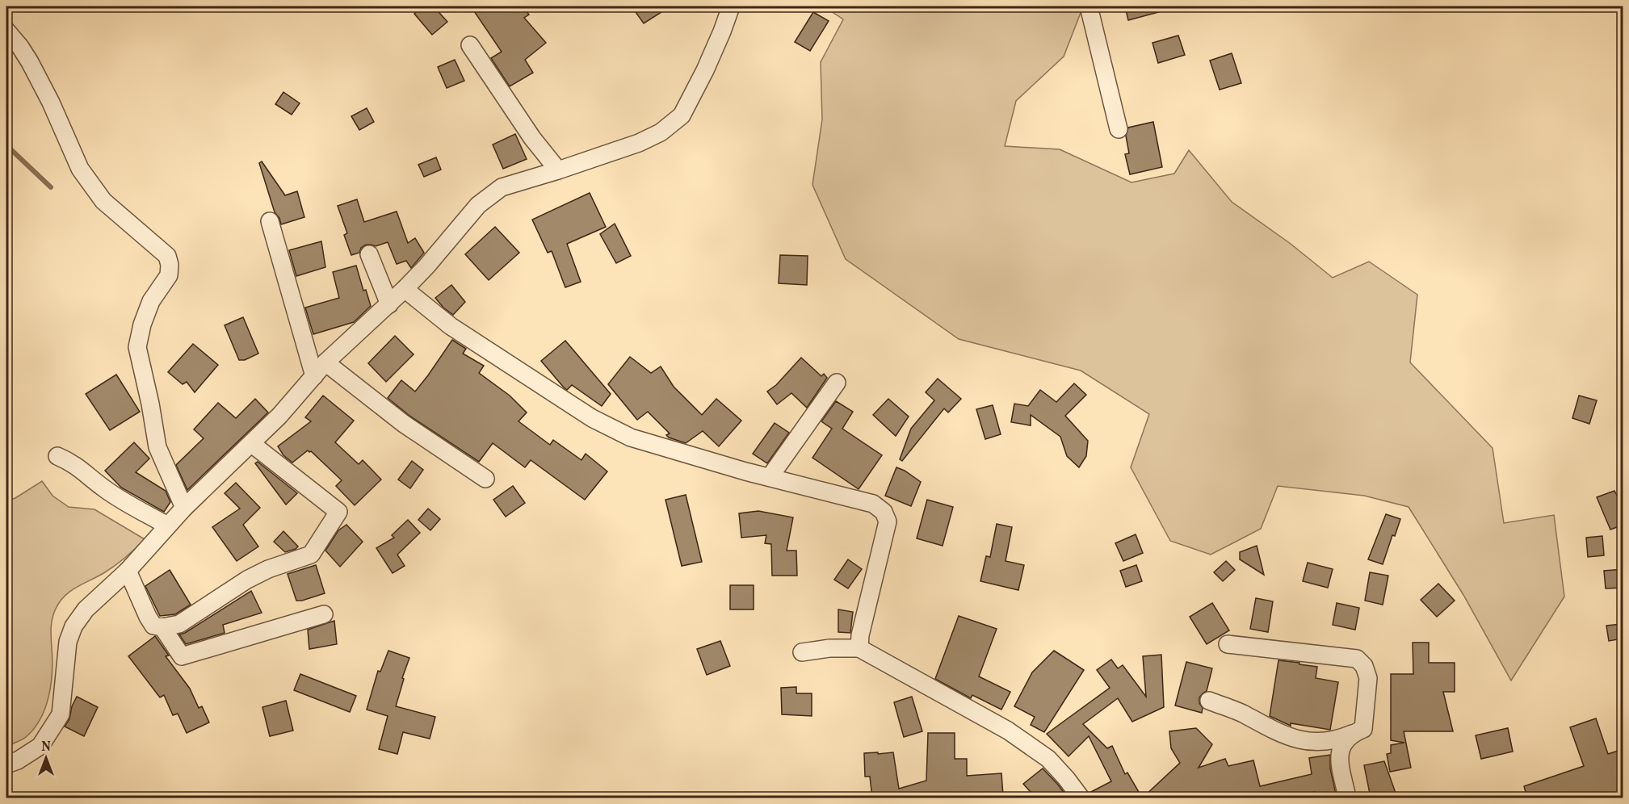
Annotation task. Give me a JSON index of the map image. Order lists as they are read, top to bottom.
{
  "north": "top"
}
